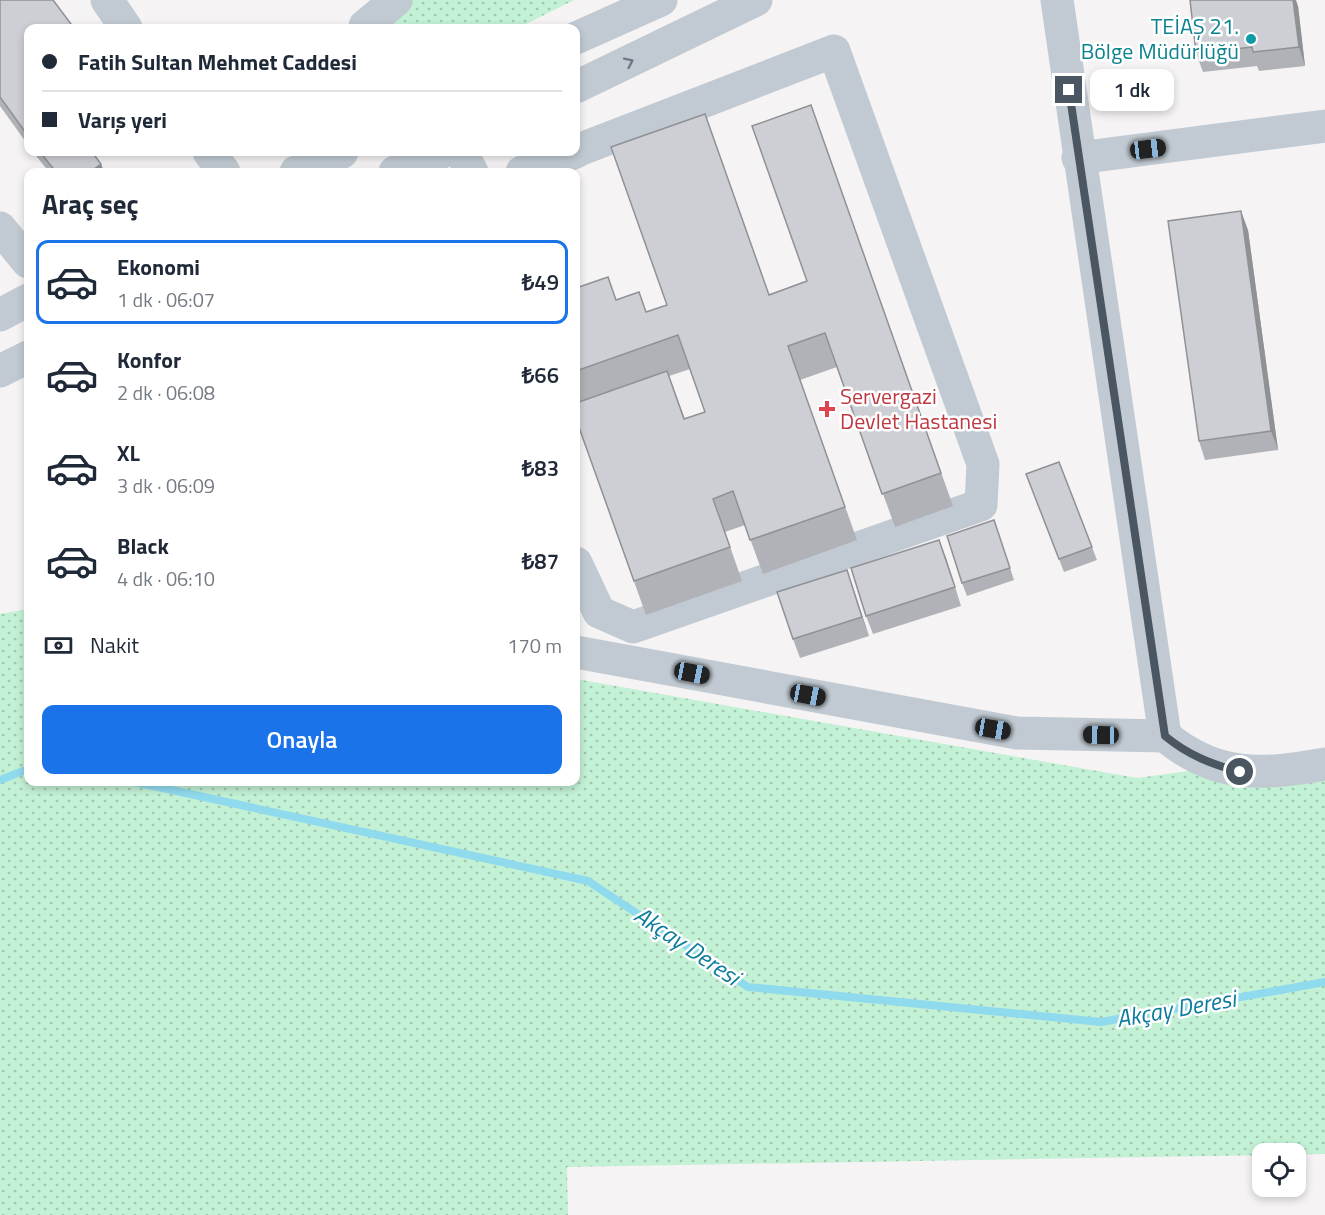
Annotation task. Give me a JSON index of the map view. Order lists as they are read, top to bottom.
{
  "water": ["Akçay Deresi"],
  "places": {
    "other": ["TEİAŞ 21. Bölge Müdürlüğü"],
    "health": ["Servergazi Devlet Hastanesi"]
  },
  "page": {
    "banner": ["Fatih Sultan Mehmet Caddesi", "Varış yeri"],
    "bubble": "1 dk",
    "heading": "Araç seç",
    "list": [
      {
        "name": "Ekonomi",
        "note": "1 dk · 06:07",
        "value": "₺49"
      },
      {
        "name": "Konfor",
        "note": "2 dk · 06:08",
        "value": "₺66"
      },
      {
        "name": "XL",
        "note": "3 dk · 06:09",
        "value": "₺83"
      },
      {
        "name": "Black",
        "note": "4 dk · 06:10",
        "value": "₺87"
      }
    ],
    "pay": ["Nakit", "170 m"],
    "buttons": "Onayla"
  }
}
